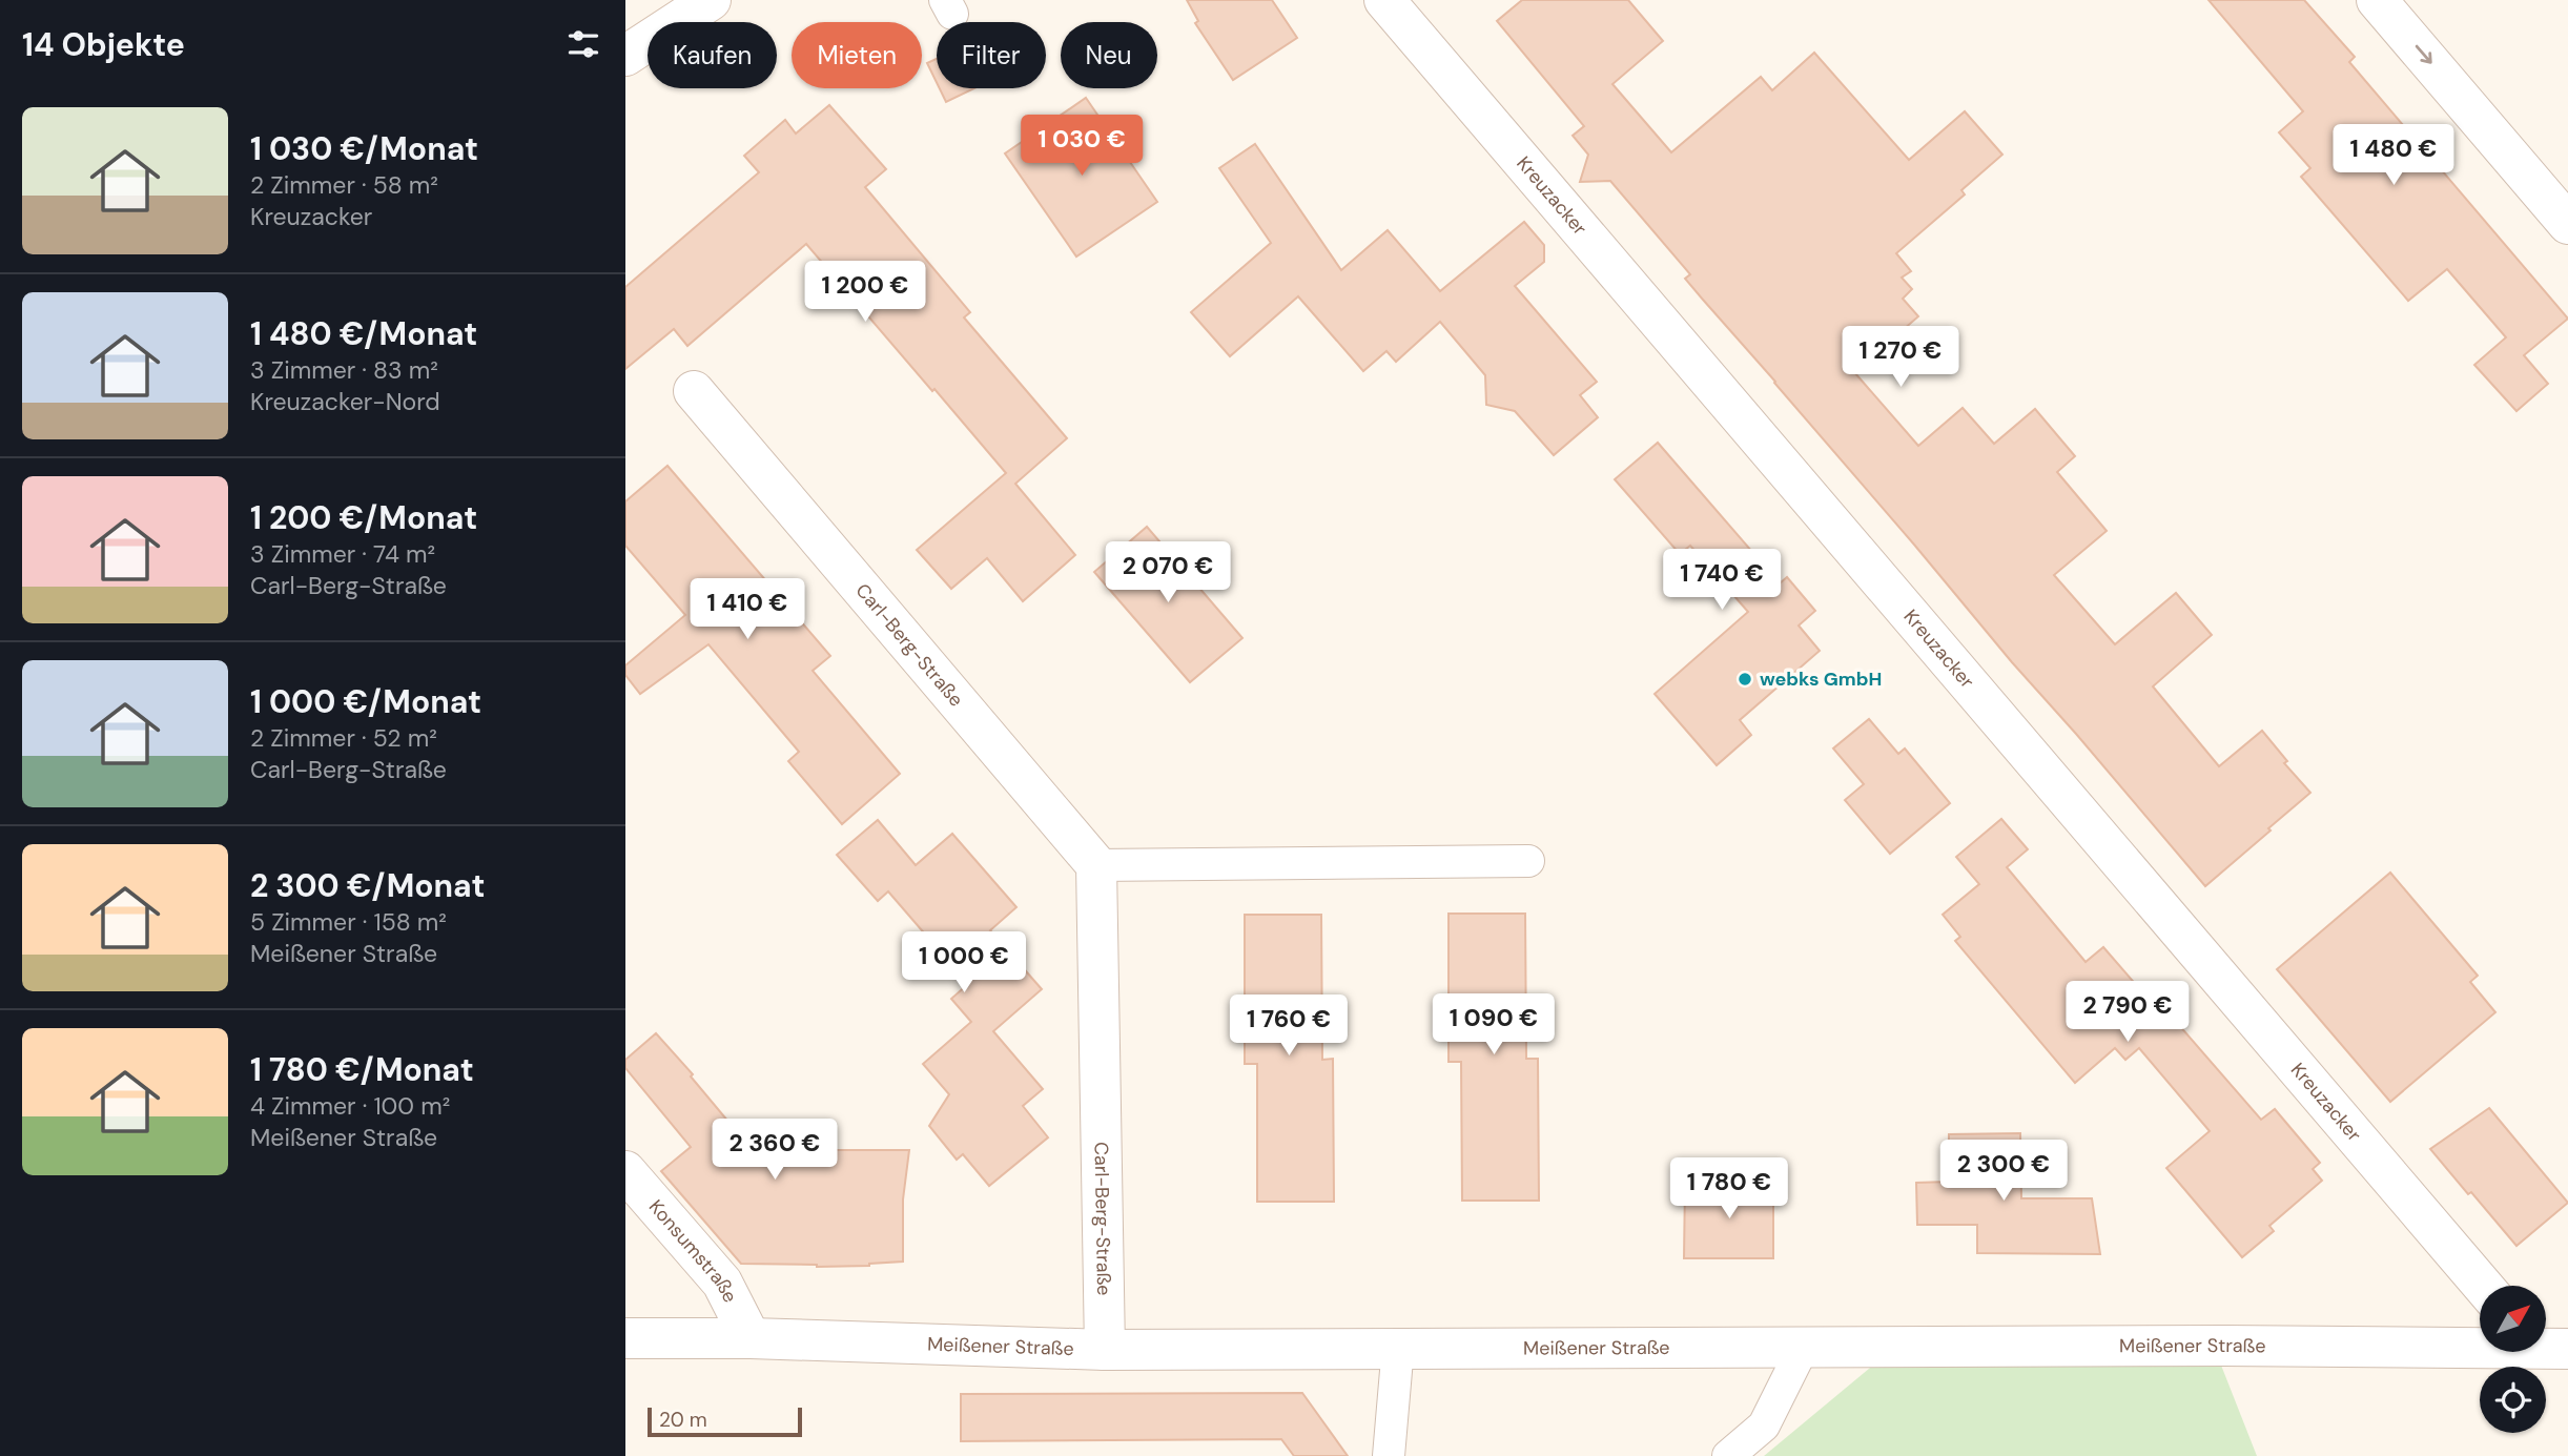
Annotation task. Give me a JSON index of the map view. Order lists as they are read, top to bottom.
{
  "streets": {
    "street": [
      "Kreuzacker",
      "Carl-Berg-Straße",
      "Konsumstraße",
      "Meißener Straße"
    ]
  },
  "crossings": [
    ["Carl-Berg-Straße", "Meißener Straße"],
    ["Konsumstraße", "Meißener Straße"]
  ],
  "places": ["webks GmbH"],
  "scale_bar": "20 m",
  "north": "top right",
  "page": {
    "heading": "14 Objekte",
    "chip": [
      "Kaufen",
      "Mieten",
      "Filter",
      "Neu"
    ],
    "list": [
      {
        "name": "1 030 €/Monat",
        "note": "2 Zimmer · 58 m² · Kreuzacker"
      },
      {
        "name": "1 480 €/Monat",
        "note": "3 Zimmer · 83 m² · Kreuzacker-Nord"
      },
      {
        "name": "1 200 €/Monat",
        "note": "3 Zimmer · 74 m² · Carl-Berg-Straße"
      },
      {
        "name": "1 000 €/Monat",
        "note": "2 Zimmer · 52 m² · Carl-Berg-Straße"
      },
      {
        "name": "2 300 €/Monat",
        "note": "5 Zimmer · 158 m² · Meißener Straße"
      },
      {
        "name": "1 780 €/Monat",
        "note": "4 Zimmer · 100 m² · Meißener Straße"
      }
    ],
    "price": [
      "1 030 €",
      "1 480 €",
      "1 200 €",
      "1 270 €",
      "2 070 €",
      "1 740 €",
      "1 410 €",
      "1 000 €",
      "2 790 €",
      "1 090 €",
      "1 760 €",
      "2 360 €",
      "2 300 €",
      "1 780 €"
    ],
    "scale": "20 m"
  }
}
